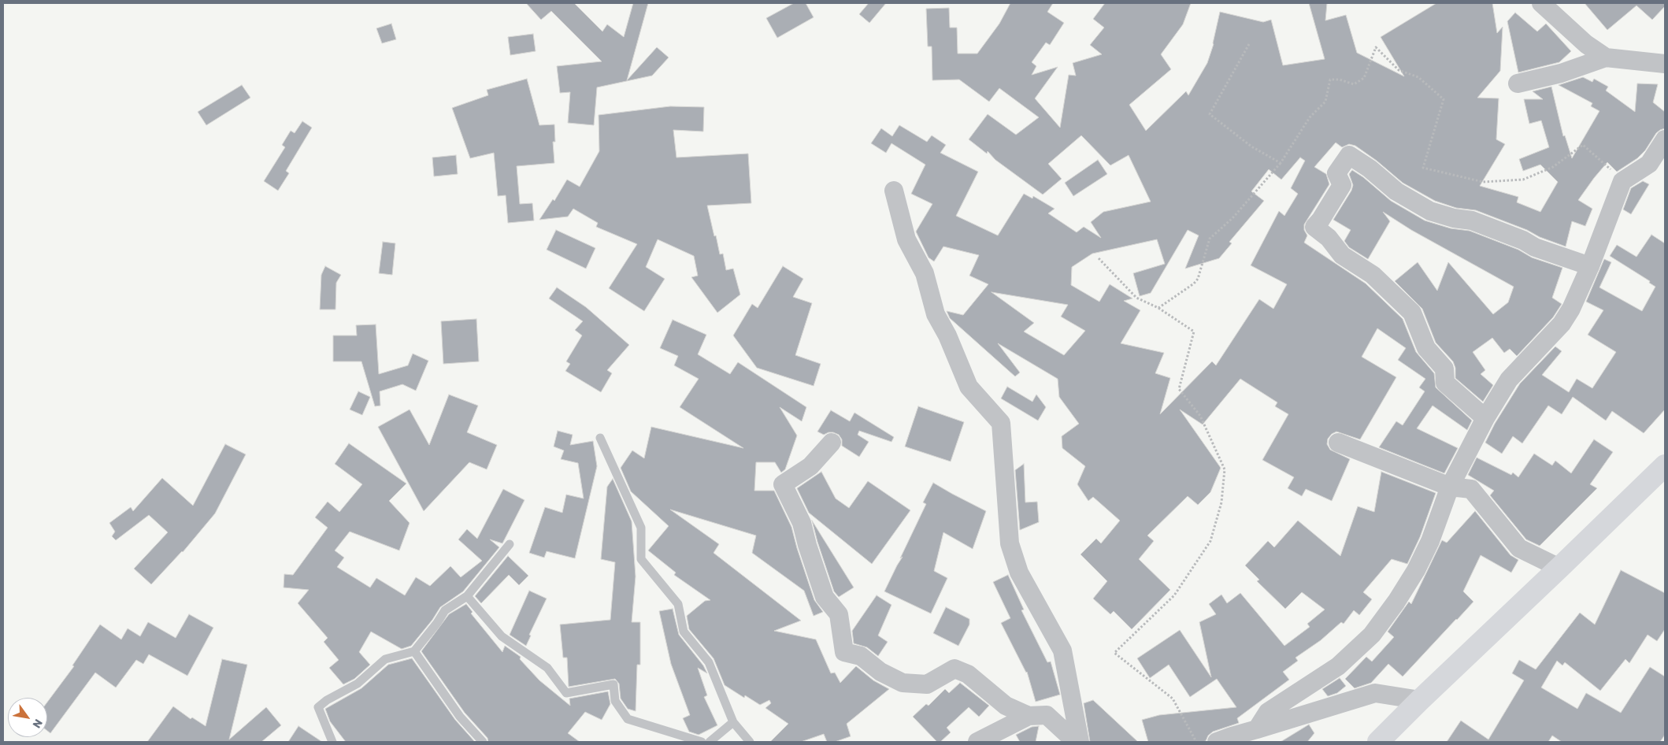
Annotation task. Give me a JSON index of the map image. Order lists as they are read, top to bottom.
{
  "north": "bottom right"
}
